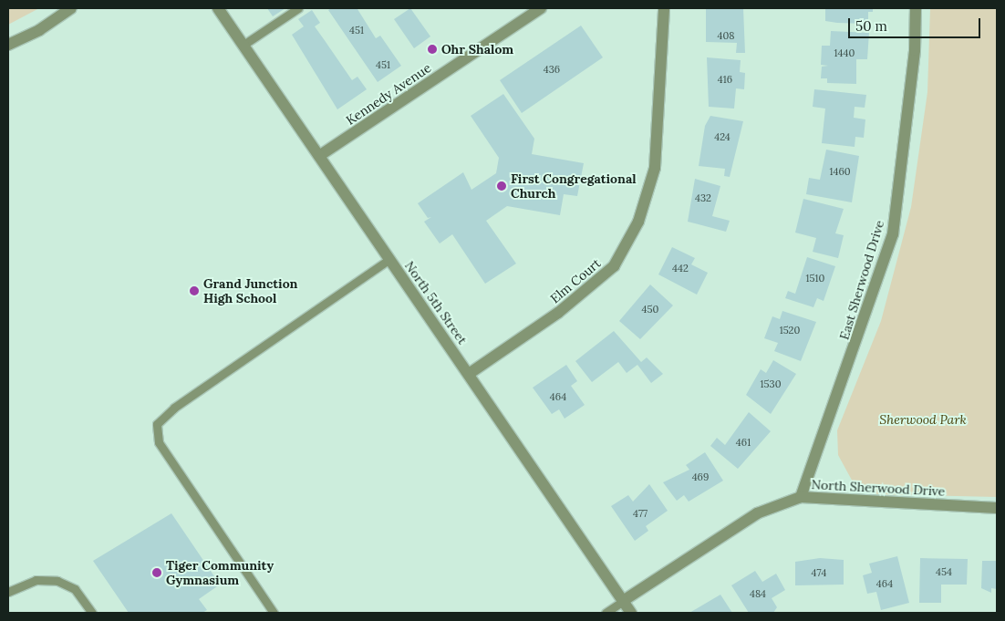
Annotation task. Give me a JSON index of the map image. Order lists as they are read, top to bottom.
{
  "streets": {
    "street": [
      "Kennedy Avenue",
      "East Sherwood Drive",
      "Elm Court",
      "North 5th Street",
      "North Sherwood Drive"
    ]
  },
  "crossings": [
    ["Kennedy Avenue", "North 5th Street"],
    ["East Sherwood Drive", "North Sherwood Drive"],
    ["Elm Court", "North 5th Street"],
    ["North 5th Street", "North Sherwood Drive"]
  ],
  "parks": ["Sherwood Park"],
  "places": [
    "Ohr Shalom",
    "First Congregational Church",
    "Grand Junction High School",
    "Tiger Community Gymnasium"
  ],
  "house_numbers": [
    "451",
    "408",
    "1440",
    "451",
    "436",
    "416",
    "424",
    "1460",
    "432",
    "442",
    "1510",
    "450",
    "1520",
    "1530",
    "464",
    "461",
    "469",
    "477",
    "454",
    "474",
    "464",
    "484"
  ],
  "scale_bar": "50 m"
}
